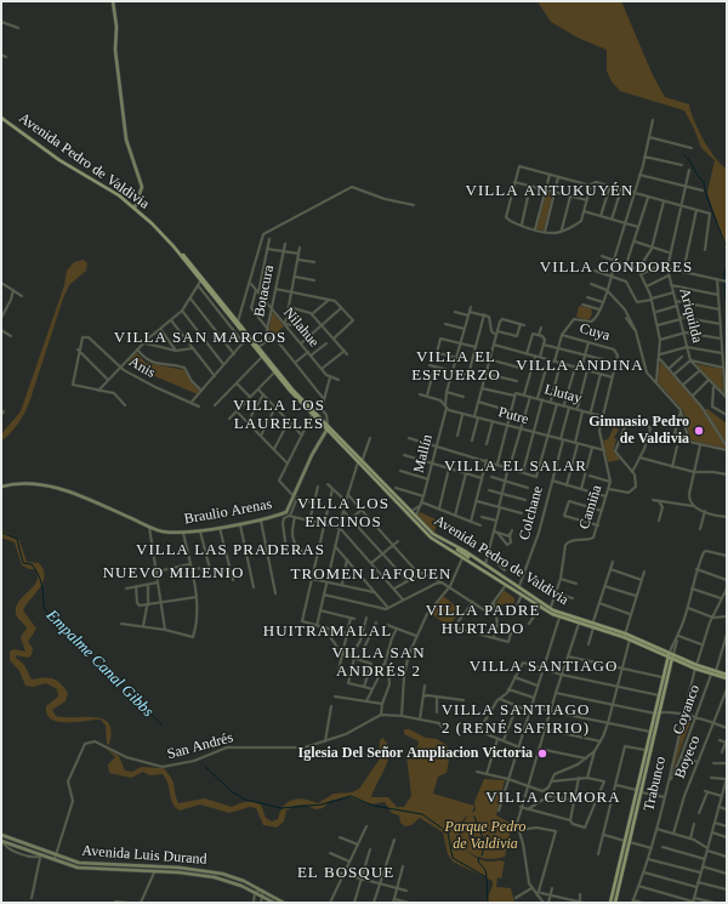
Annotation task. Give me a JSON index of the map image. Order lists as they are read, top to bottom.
{
  "streets": {
    "main road": ["Avenida Pedro de Valdivia"],
    "street": [
      "Botacura",
      "Ariquilda",
      "Nilahue",
      "Cuya",
      "Anis",
      "Llutay",
      "Putre",
      "Mallín",
      "Camiña",
      "Braulio Arenas",
      "Colchane",
      "Coyanco",
      "San Andrés",
      "Boyeco",
      "Trabunco",
      "Avenida Luis Durand"
    ]
  },
  "crossings": [
    ["Avenida Pedro de Valdivia", "Botacura"],
    ["Avenida Pedro de Valdivia", "Mallín"],
    ["Avenida Pedro de Valdivia", "Camiña"],
    ["Avenida Pedro de Valdivia", "Braulio Arenas"],
    ["Avenida Pedro de Valdivia", "Colchane"],
    ["Avenida Pedro de Valdivia", "Coyanco"],
    ["Avenida Pedro de Valdivia", "Trabunco"],
    ["Botacura", "Nilahue"],
    ["Cuya", "Camiña"],
    ["Llutay", "Camiña"],
    ["Llutay", "Colchane"],
    ["Putre", "Mallín"],
    ["Putre", "Camiña"],
    ["Putre", "Colchane"],
    ["Coyanco", "Trabunco"],
    ["San Andrés", "Avenida Luis Durand"]
  ],
  "districts": [
    "VILLA ANTUKUYÉN",
    "VILLA CÓNDORES",
    "VILLA SAN MARCOS",
    "VILLA EL ESFUERZO",
    "VILLA ANDINA",
    "VILLA LOS LAURELES",
    "VILLA EL SALAR",
    "VILLA LOS ENCINOS",
    "VILLA LAS PRADERAS",
    "NUEVO MILENIO",
    "TROMEN LAFQUEN",
    "VILLA PADRE HURTADO",
    "HUITRAMALAL",
    "VILLA SAN ANDRÉS 2",
    "VILLA SANTIAGO",
    "VILLA SANTIAGO 2 (RENÉ SAFIRIO)",
    "VILLA CUMORA",
    "EL BOSQUE"
  ],
  "water": ["Empalme Canal Gibbs"],
  "parks": ["Parque Pedro de Valdivia"],
  "places": ["Gimnasio Pedro de Valdivia", "Iglesia Del Señor Ampliacion Victoria"]
}
